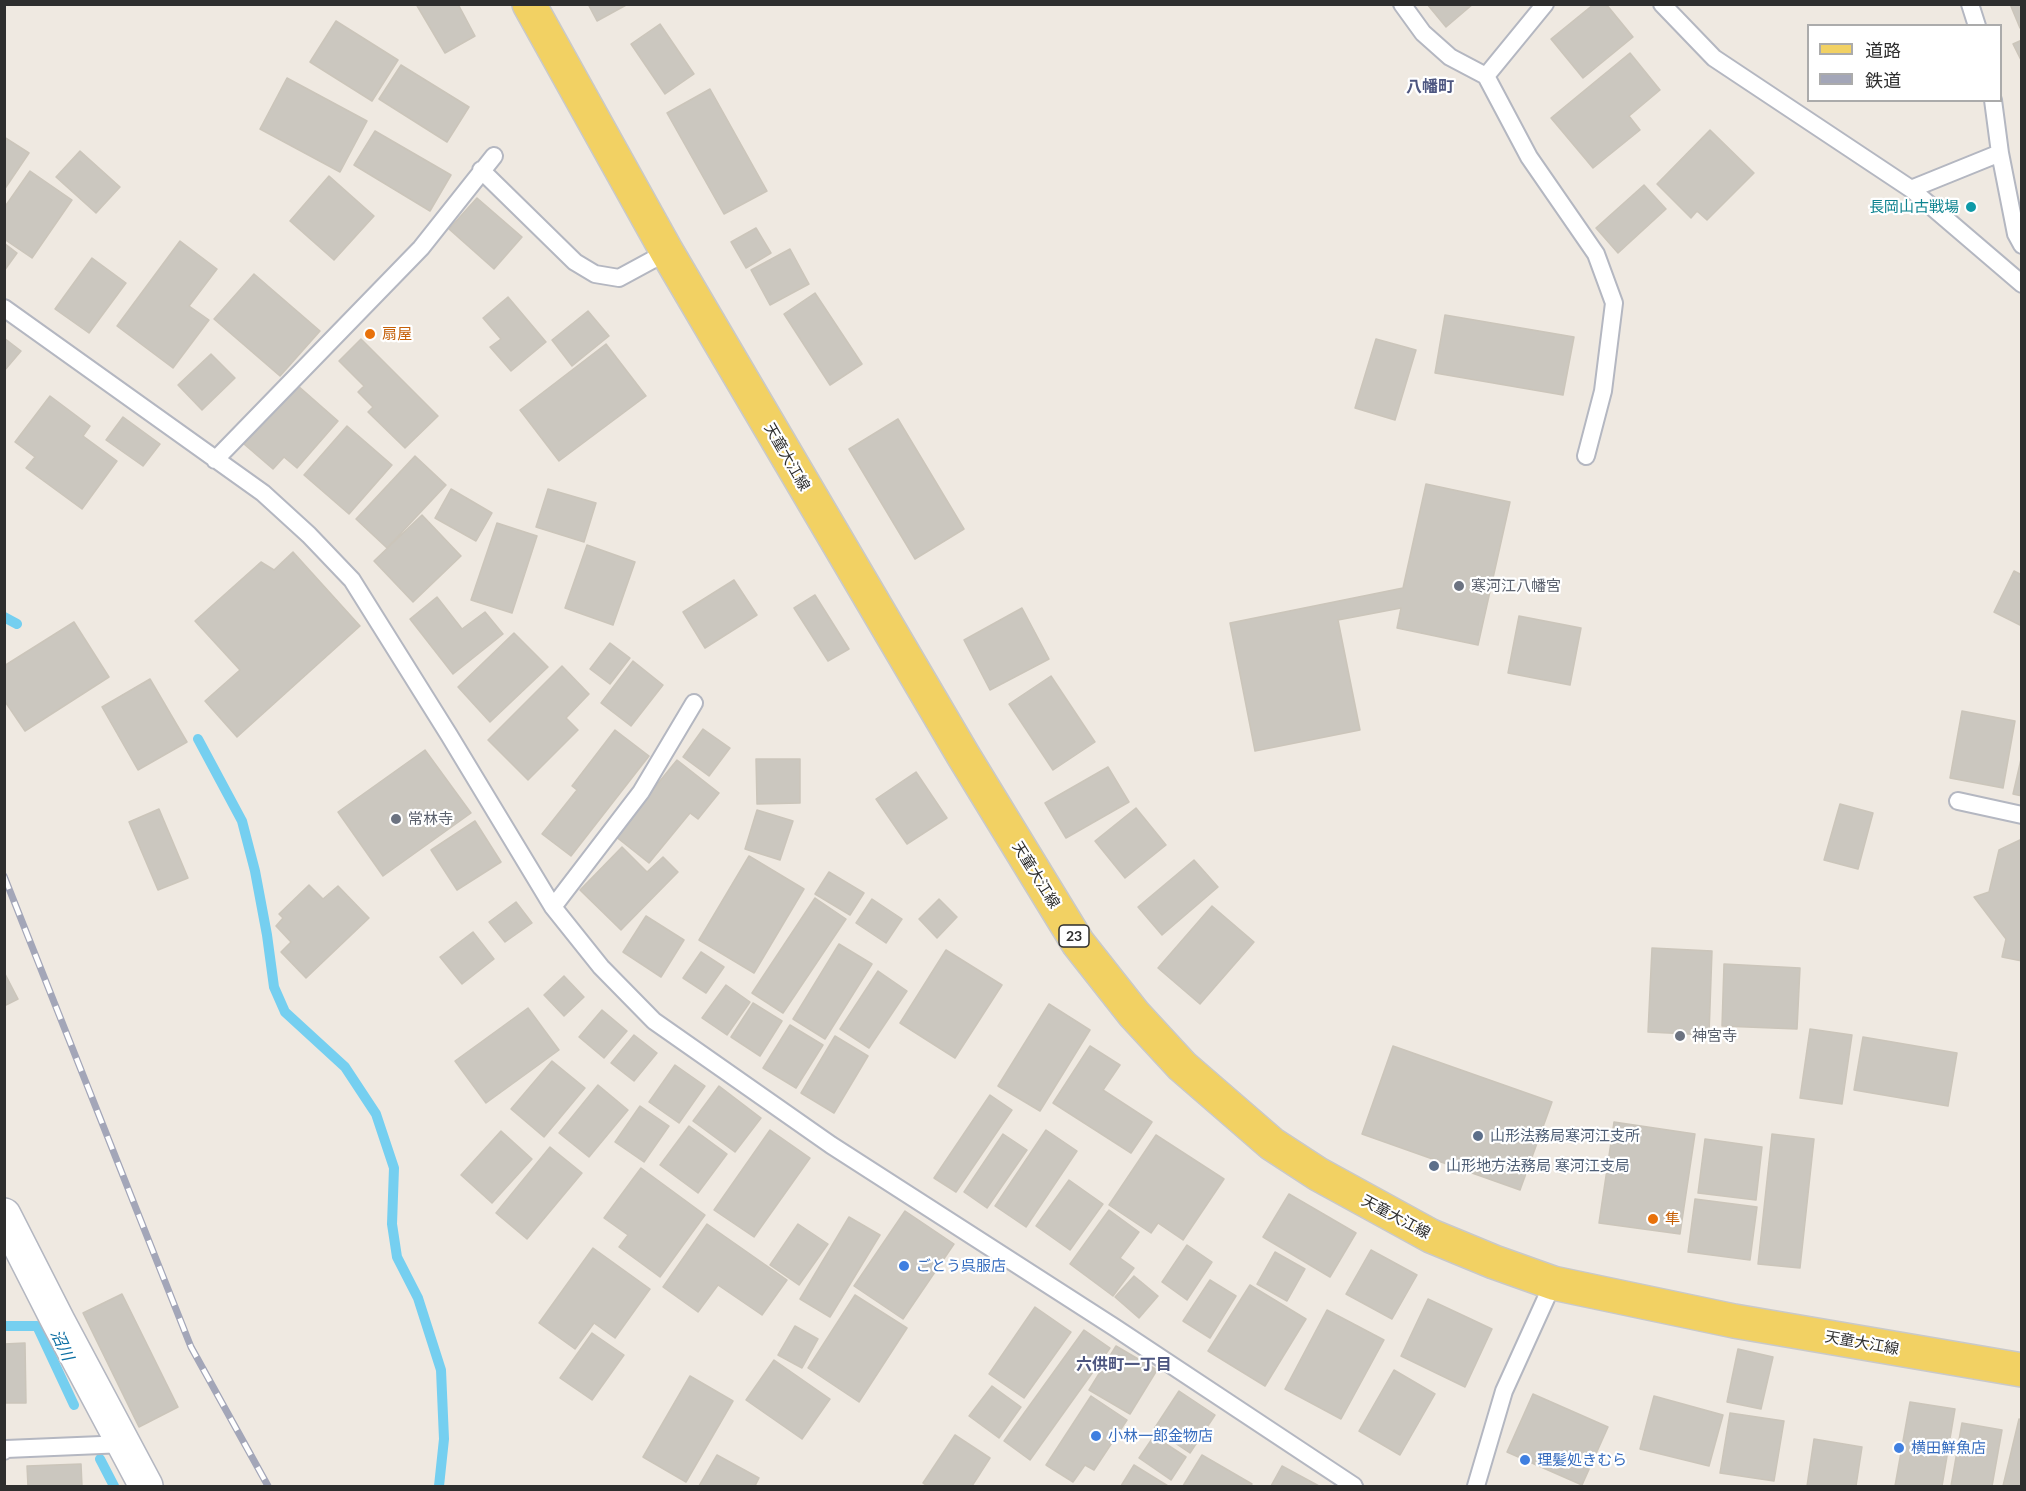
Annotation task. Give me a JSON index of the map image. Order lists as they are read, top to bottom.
{
  "streets": {
    "main road": ["天童大江線", "23"]
  },
  "districts": ["八幡町", "六供町一丁目"],
  "water": ["沼川"],
  "places": [
    "長岡山古戦場",
    "扇屋",
    "寒河江八幡宮",
    "常林寺",
    "神宮寺",
    "山形法務局寒河江支所",
    "山形地方法務局 寒河江支局",
    "隼",
    "ごとう呉服店",
    "小林一郎金物店",
    "横田鮮魚店",
    "理髪処きむら"
  ],
  "legend": ["道路", "鉄道"]
}
